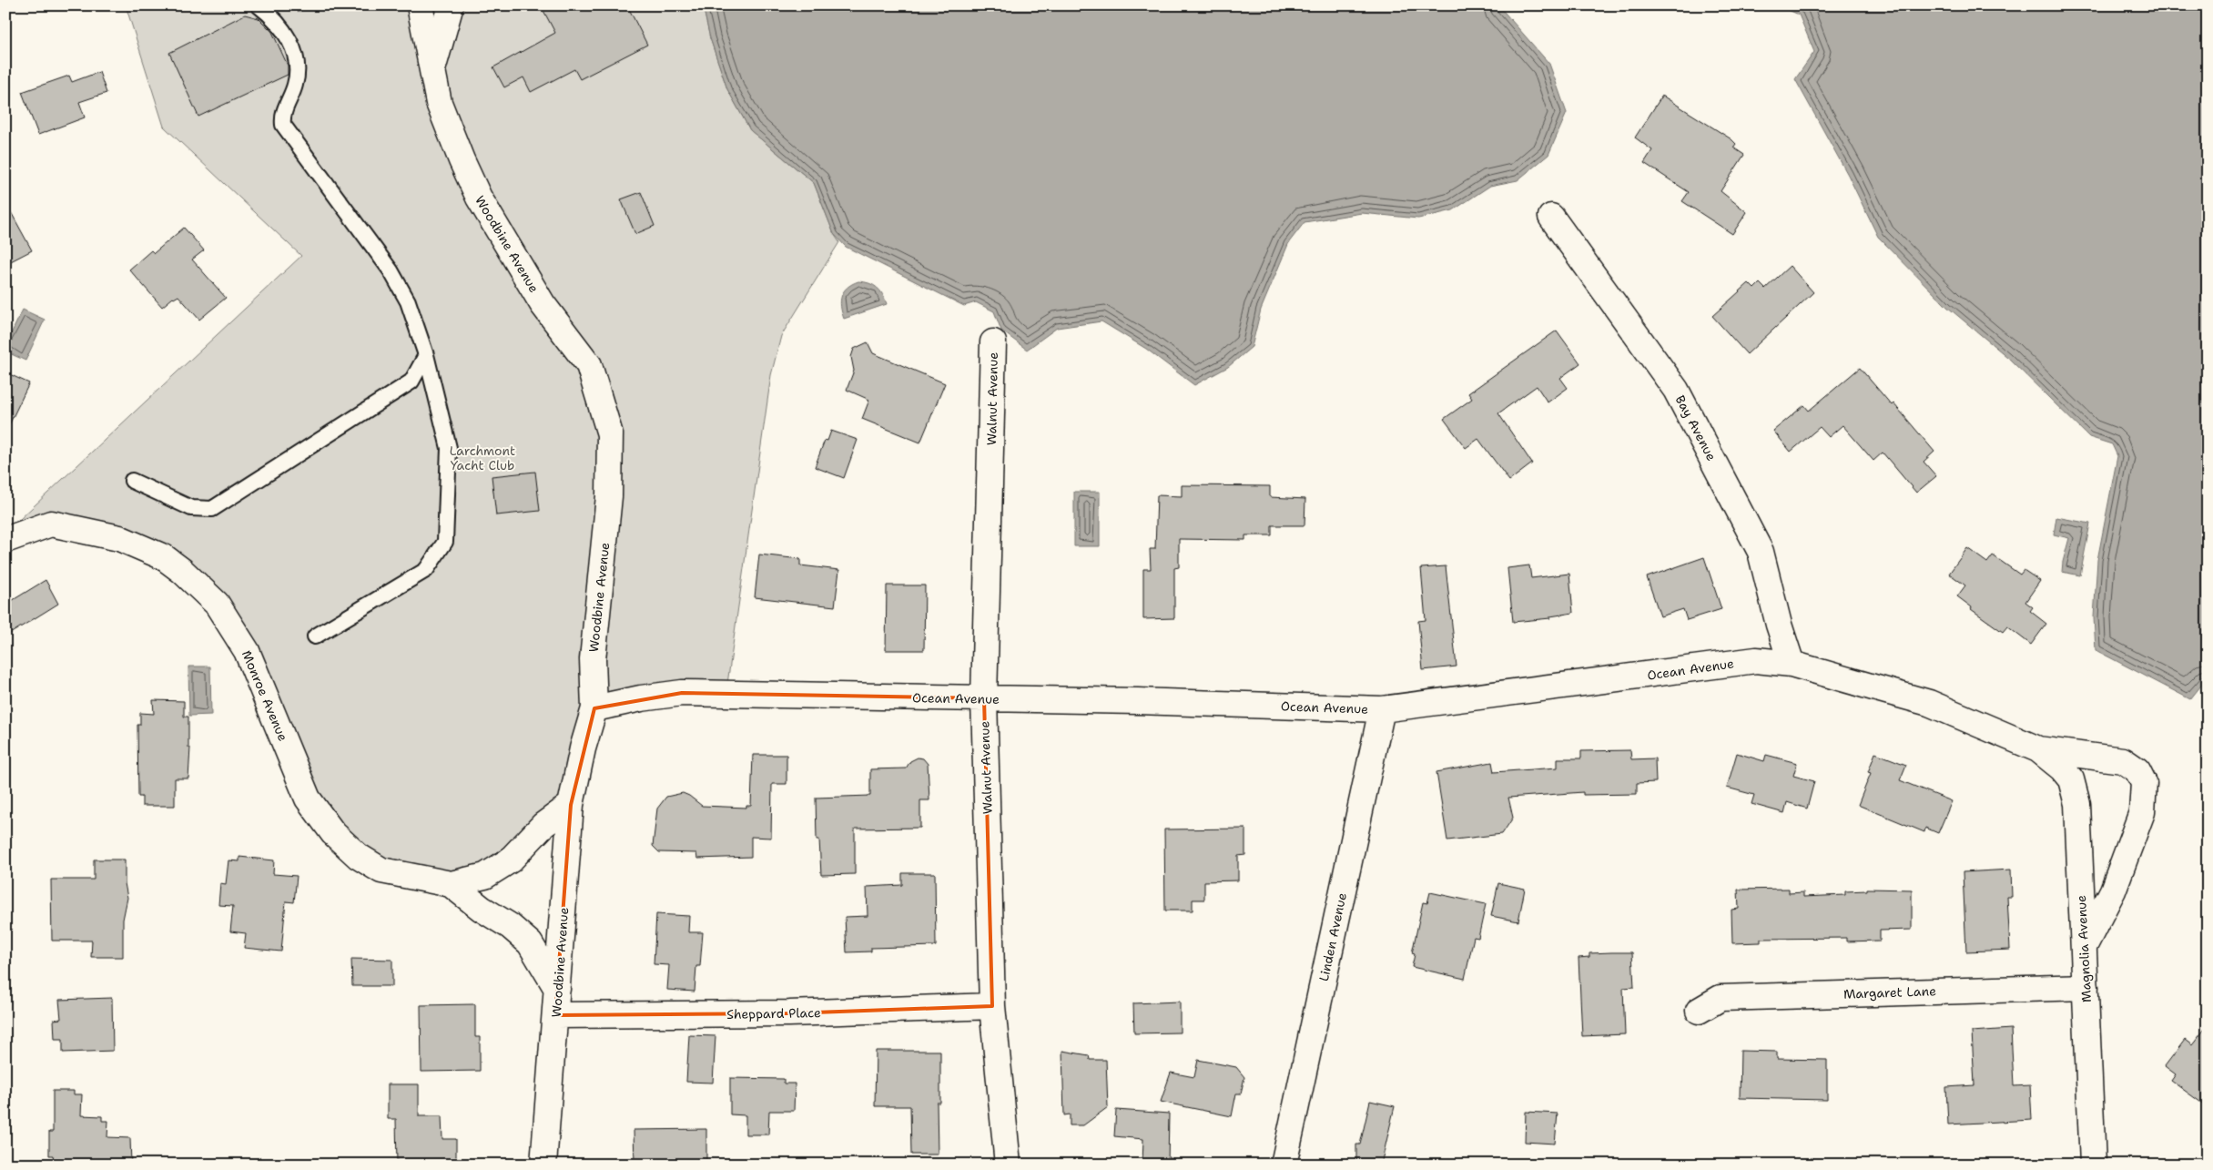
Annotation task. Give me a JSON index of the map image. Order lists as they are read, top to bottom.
{
  "streets": {
    "street": [
      "Woodbine Avenue",
      "Walnut Avenue",
      "Bay Avenue",
      "Ocean Avenue",
      "Monroe Avenue",
      "Linden Avenue",
      "Magnolia Avenue",
      "Margaret Lane",
      "Sheppard Place"
    ]
  },
  "crossings": [
    ["Woodbine Avenue", "Ocean Avenue"],
    ["Woodbine Avenue", "Monroe Avenue"],
    ["Woodbine Avenue", "Sheppard Place"],
    ["Walnut Avenue", "Ocean Avenue"],
    ["Walnut Avenue", "Sheppard Place"],
    ["Bay Avenue", "Ocean Avenue"],
    ["Ocean Avenue", "Linden Avenue"],
    ["Ocean Avenue", "Magnolia Avenue"],
    ["Magnolia Avenue", "Margaret Lane"]
  ],
  "parks": ["Larchmont Yacht Club"]
}
